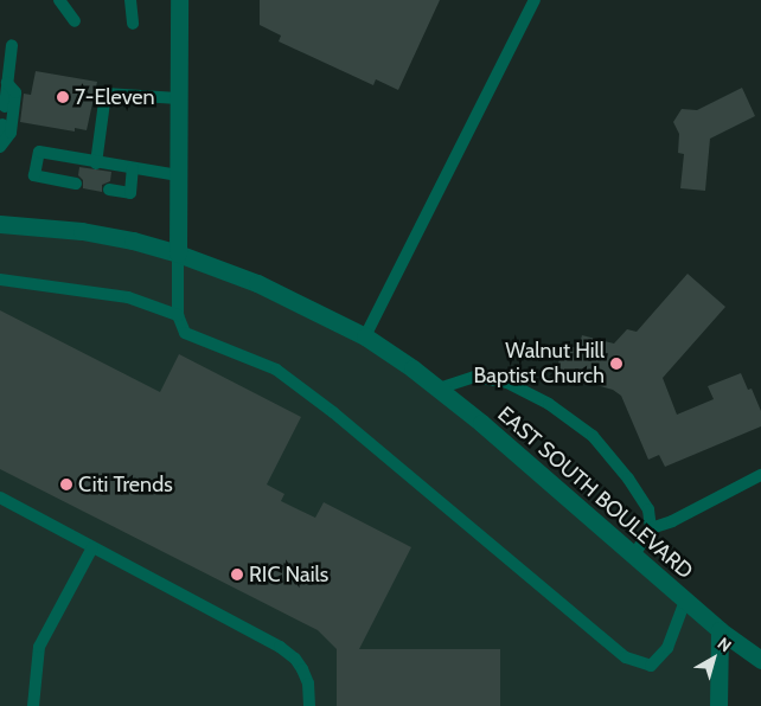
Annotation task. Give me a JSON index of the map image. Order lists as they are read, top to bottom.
{
  "streets": {
    "street": ["EAST SOUTH BOULEVARD"]
  },
  "places": [
    "7-Eleven",
    "Walnut Hill Baptist Church",
    "Citi Trends",
    "RIC Nails"
  ],
  "north": "top right"
}
